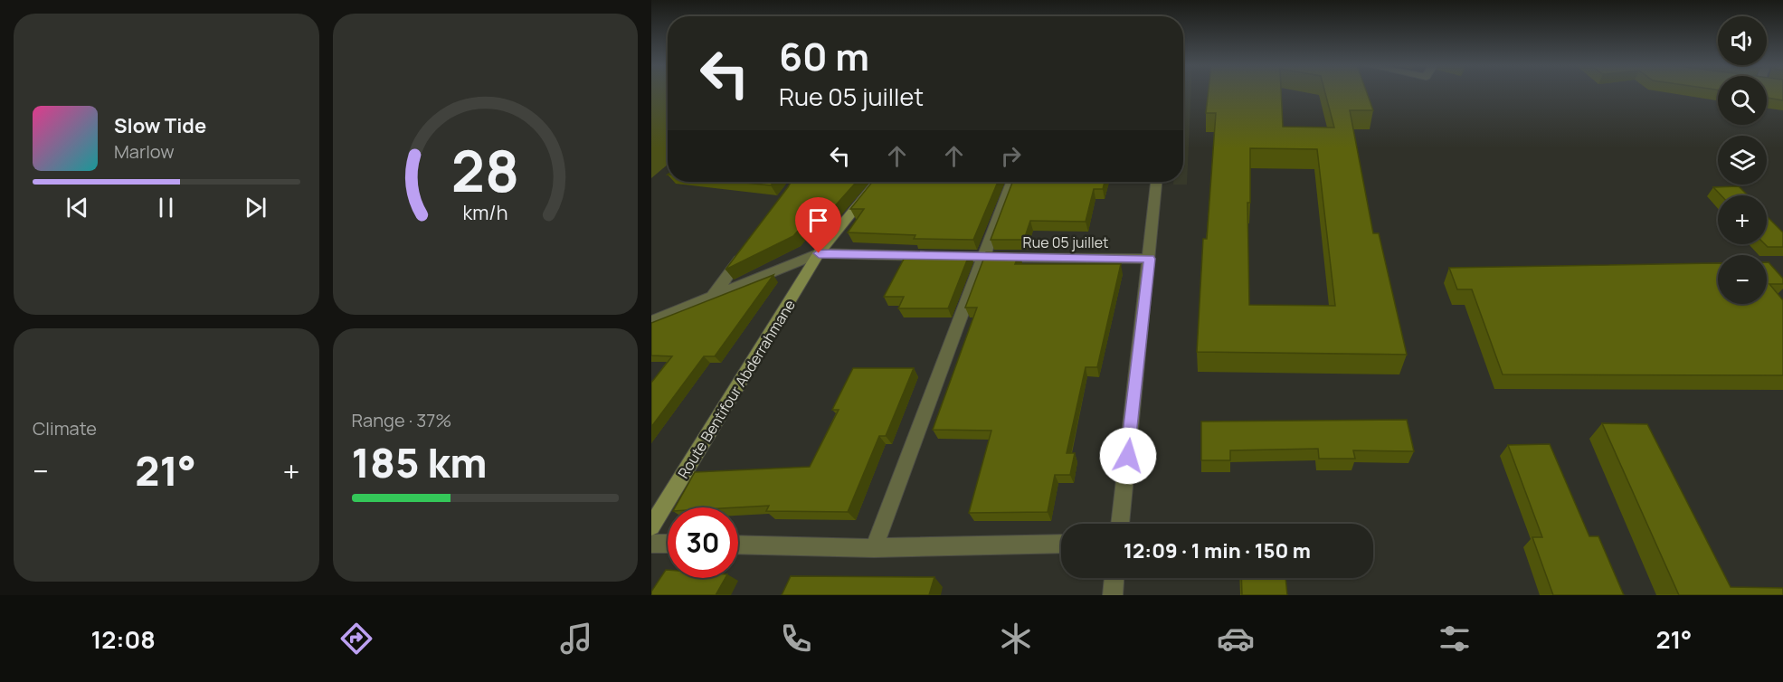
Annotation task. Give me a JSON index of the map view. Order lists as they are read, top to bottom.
{
  "streets": {
    "main road": ["Route Bentifour Abderrahmane"],
    "street": ["Rue 05 juillet"]
  },
  "crossings": [
    ["Rue 05 juillet", "Route Bentifour Abderrahmane"]
  ],
  "page": {
    "map_buttons": ["+", "−"],
    "turn": ["60 m", "Rue 05 juillet"],
    "song": ["Slow Tide", "Marlow"],
    "tile": [
      "Climate",
      ["Range · 37%", "185 km"]
    ],
    "heat": ["−", "21°", "+"],
    "limit": "30",
    "trip": "12:09 · 1 min · 150 m",
    "tabs": ["12:08", "21°"],
    "gauge": ["28", "km/h"]
  }
}
